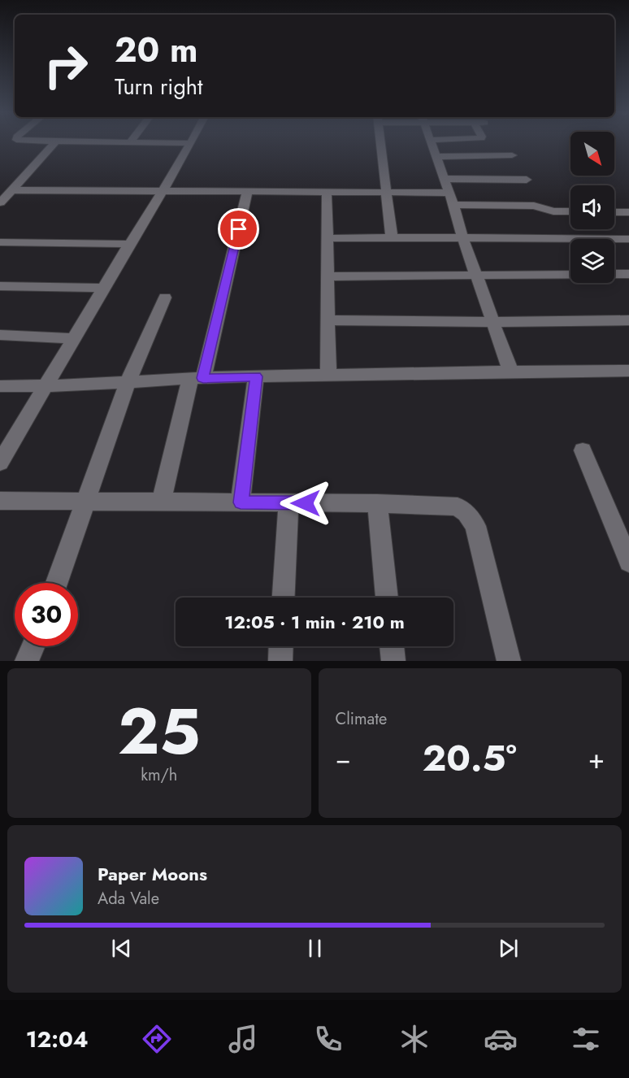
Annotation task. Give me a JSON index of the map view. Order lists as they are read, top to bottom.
{
  "north": "bottom right",
  "page": {
    "turn": ["20 m", "Turn right"],
    "limit": "30",
    "trip": "12:05 · 1 min · 210 m",
    "tile": [
      ["25", "km/h"],
      "Climate"
    ],
    "heat": ["−", "20.5°", "+"],
    "song": ["Paper Moons", "Ada Vale"],
    "tabs": "12:04"
  }
}
